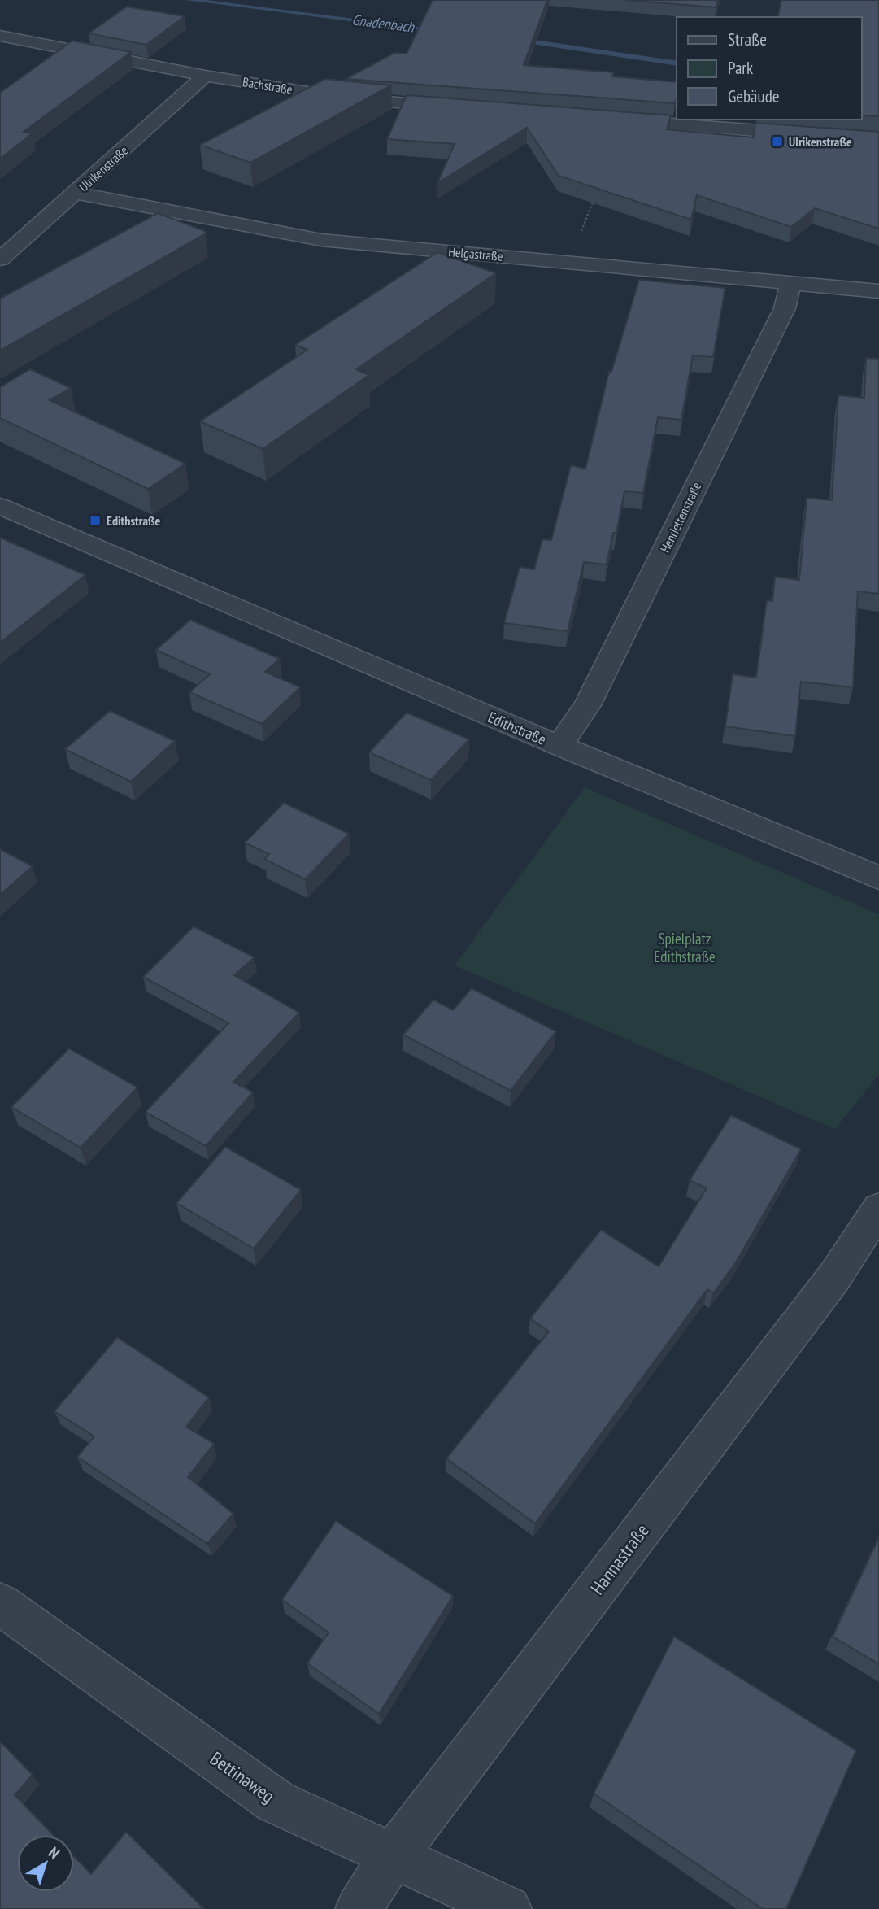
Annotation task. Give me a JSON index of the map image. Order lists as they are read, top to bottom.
{
  "streets": {
    "street": [
      "Bachstraße",
      "Ulrikenstraße",
      "Helgastraße",
      "Henriettenstraße",
      "Edithstraße",
      "Hannastraße",
      "Bettinaweg"
    ]
  },
  "crossings": [
    ["Bachstraße", "Ulrikenstraße"],
    ["Ulrikenstraße", "Helgastraße"],
    ["Helgastraße", "Henriettenstraße"],
    ["Henriettenstraße", "Edithstraße"],
    ["Hannastraße", "Bettinaweg"]
  ],
  "water": ["Gnadenbach"],
  "parks": ["Spielplatz Edithstraße"],
  "places": {
    "transit": ["Ulrikenstraße", "Edithstraße"]
  },
  "legend": ["Straße", "Park", "Gebäude"],
  "north": "top right"
}
